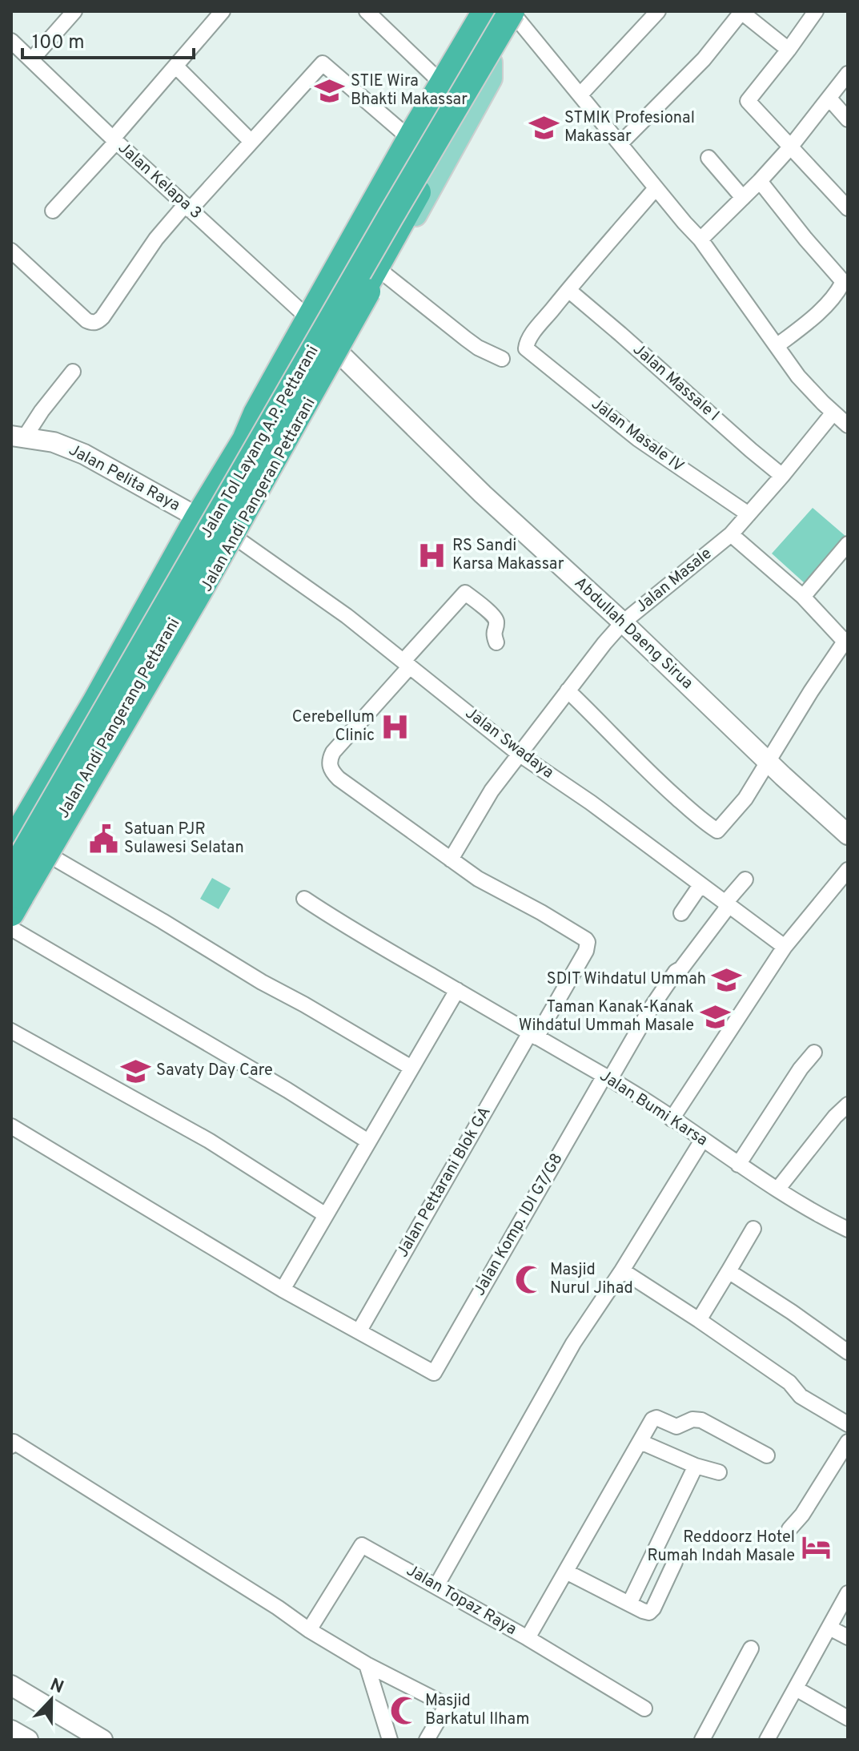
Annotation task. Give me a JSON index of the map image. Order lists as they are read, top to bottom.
{
  "streets": {
    "highway": ["Jalan Tol Layang A.P. Pettarani", "Jalan Andi Pangeran Pettarani", "Jalan Andi Pangerang Pettarani"],
    "main road": ["Jalan Pelita Raya", "Abdullah Daeng Sirua"],
    "street": [
      "Jalan Kelapa 3",
      "Jalan Massale I",
      "Jalan Masale IV",
      "Jalan Masale",
      "Jalan Swadaya",
      "Jalan Bumi Karsa",
      "Jalan Pettarani Blok GA",
      "Jalan Komp. IDI G7/G8",
      "Jalan Topaz Raya"
    ]
  },
  "crossings": [
    ["Jalan Massale I", "Jalan Masale IV"],
    ["Jalan Massale I", "Jalan Masale"],
    ["Jalan Masale IV", "Jalan Masale"],
    ["Jalan Tol Layang A.P. Pettarani", "Jalan Andi Pangeran Pettarani"],
    ["Jalan Tol Layang A.P. Pettarani", "Jalan Andi Pangerang Pettarani"],
    ["Jalan Andi Pangeran Pettarani", "Abdullah Daeng Sirua"],
    ["Jalan Andi Pangeran Pettarani", "Jalan Andi Pangerang Pettarani"],
    ["Jalan Andi Pangeran Pettarani", "Jalan Swadaya"],
    ["Jalan Masale", "Abdullah Daeng Sirua"],
    ["Jalan Masale", "Jalan Swadaya"],
    ["Jalan Masale", "Jalan Pettarani Blok GA"],
    ["Jalan Andi Pangerang Pettarani", "Jalan Swadaya"],
    ["Jalan Swadaya", "Jalan Komp. IDI G7/G8"],
    ["Jalan Bumi Karsa", "Jalan Pettarani Blok GA"],
    ["Jalan Bumi Karsa", "Jalan Komp. IDI G7/G8"],
    ["Jalan Pettarani Blok GA", "Jalan Komp. IDI G7/G8"]
  ],
  "places": {
    "school or university": [
      "STIE Wira Bhakti Makassar",
      "STMIK Profesional Makassar",
      "SDIT Wihdatul Ummah",
      "Taman Kanak-Kanak Wihdatul Ummah Masale",
      "Savaty Day Care"
    ],
    "hospital": ["RS Sandi Karsa Makassar", "Cerebellum Clinic"],
    "public building": ["Satuan PJR Sulawesi Selatan"],
    "mosque": ["Masjid Nurul Jihad", "Masjid Barkatul Ilham"],
    "hotel": ["Reddoorz Hotel Rumah Indah Masale"]
  },
  "scale_bar": "100 m",
  "north": "top"
}
